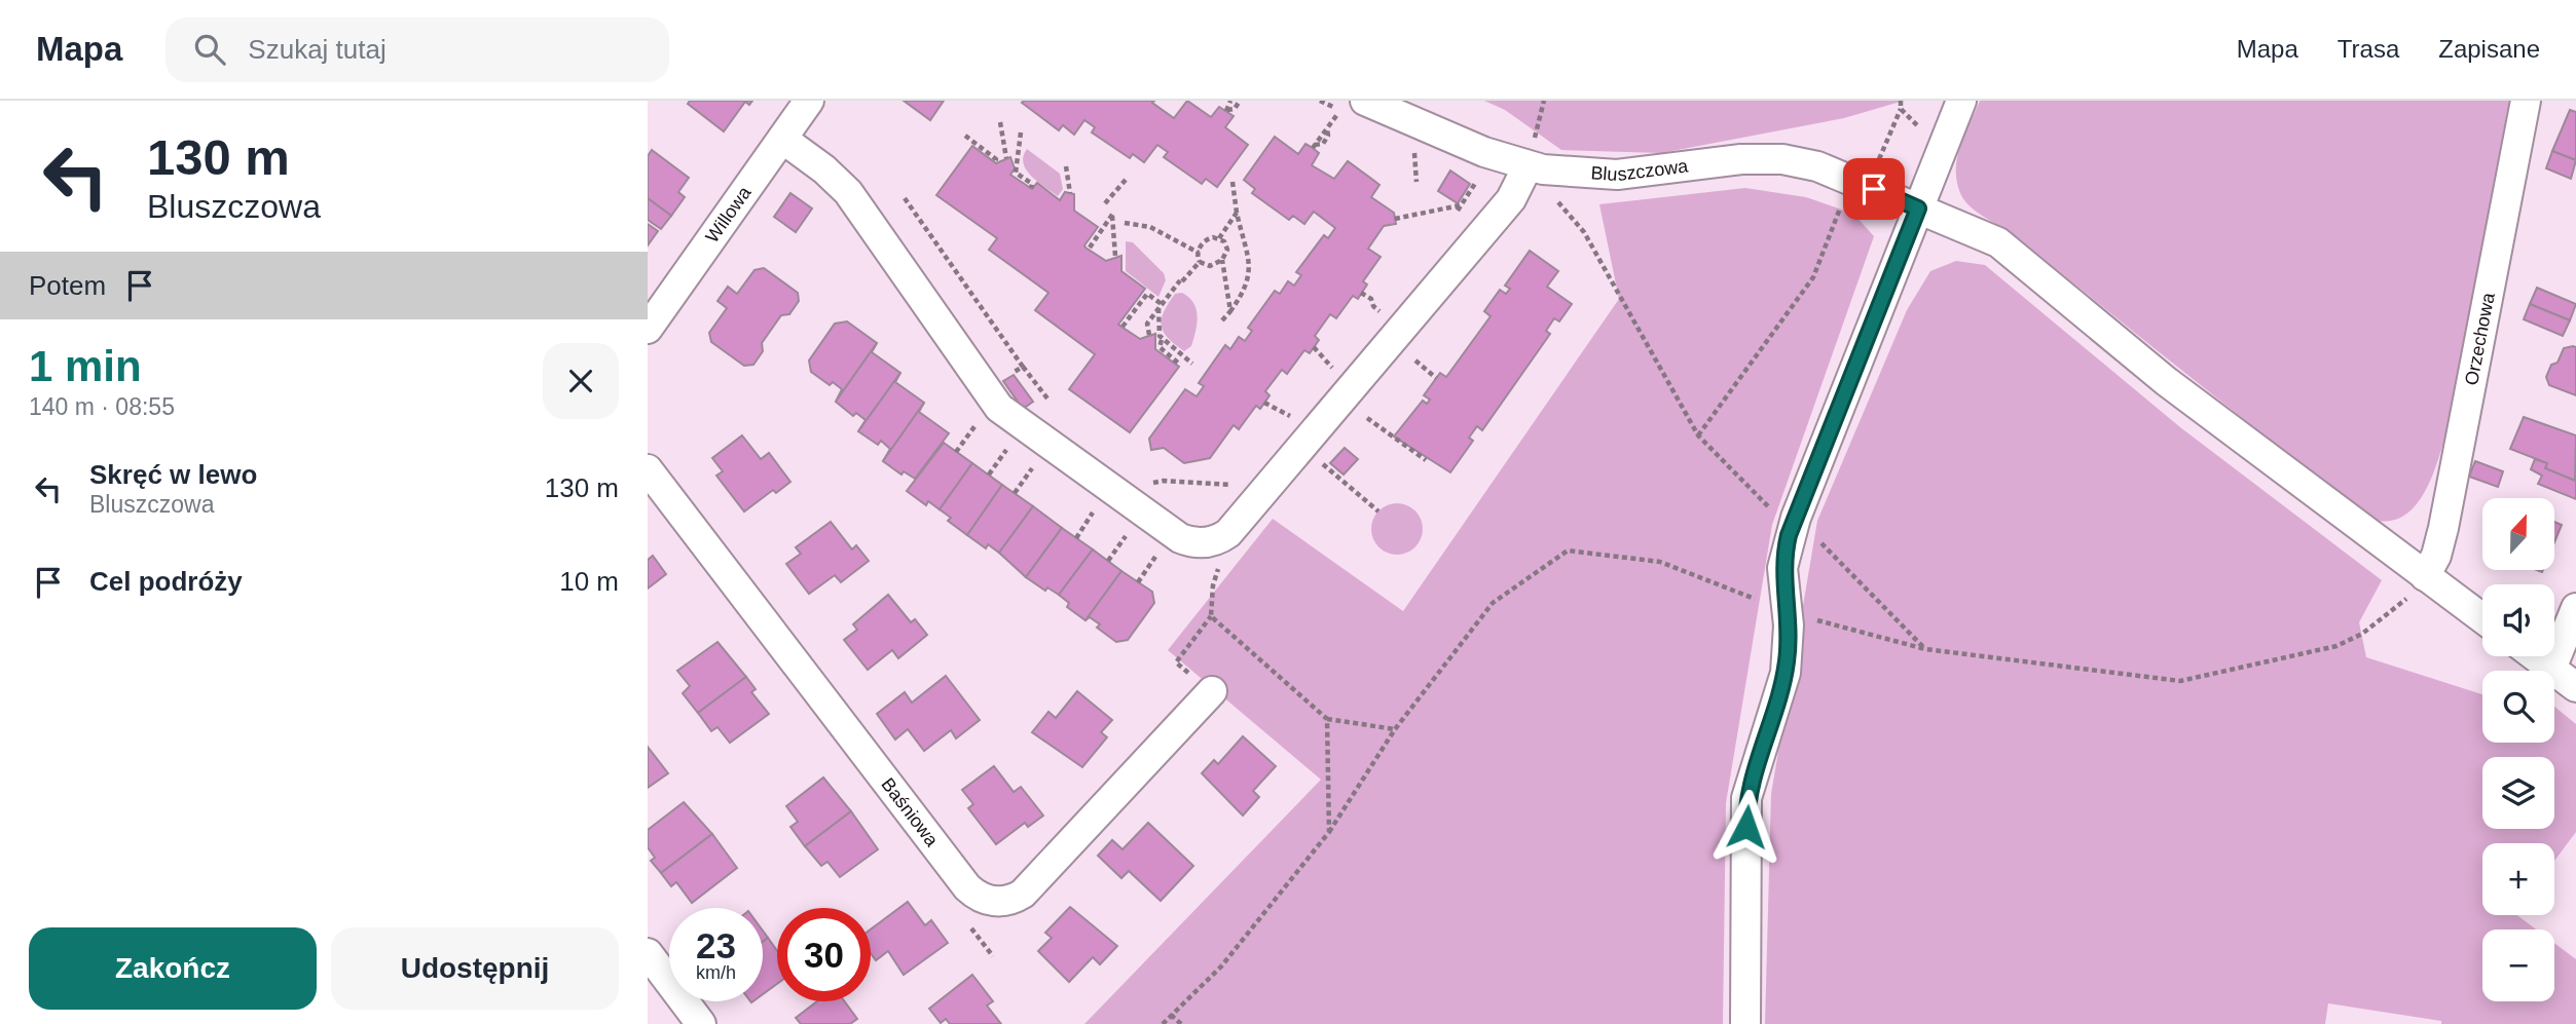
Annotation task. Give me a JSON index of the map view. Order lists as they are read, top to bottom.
{
  "streets": {
    "street": [
      "Bluszczowa",
      "Willowa",
      "Orzechowa",
      "Baśniowa"
    ]
  },
  "crossings": [
    ["Bluszczowa", "Orzechowa"]
  ],
  "north": "top",
  "page": {
    "header": "Mapa",
    "search": "Szukaj tutaj",
    "nav": ["Mapa", "Trasa", "Zapisane"],
    "turn": ["130 m", "Bluszczowa"],
    "then": "Potem",
    "heading": ["1 min", "140 m · 08:55"],
    "list": [
      {
        "name": "Skręć w lewo",
        "note": "Bluszczowa",
        "value": "130 m"
      },
      {
        "name": "Cel podróży",
        "value": "10 m"
      }
    ],
    "map_buttons": ["+", "−"],
    "speed": "23 km/h",
    "limit": "30",
    "buttons": ["Zakończ", "Udostępnij"]
  }
}
